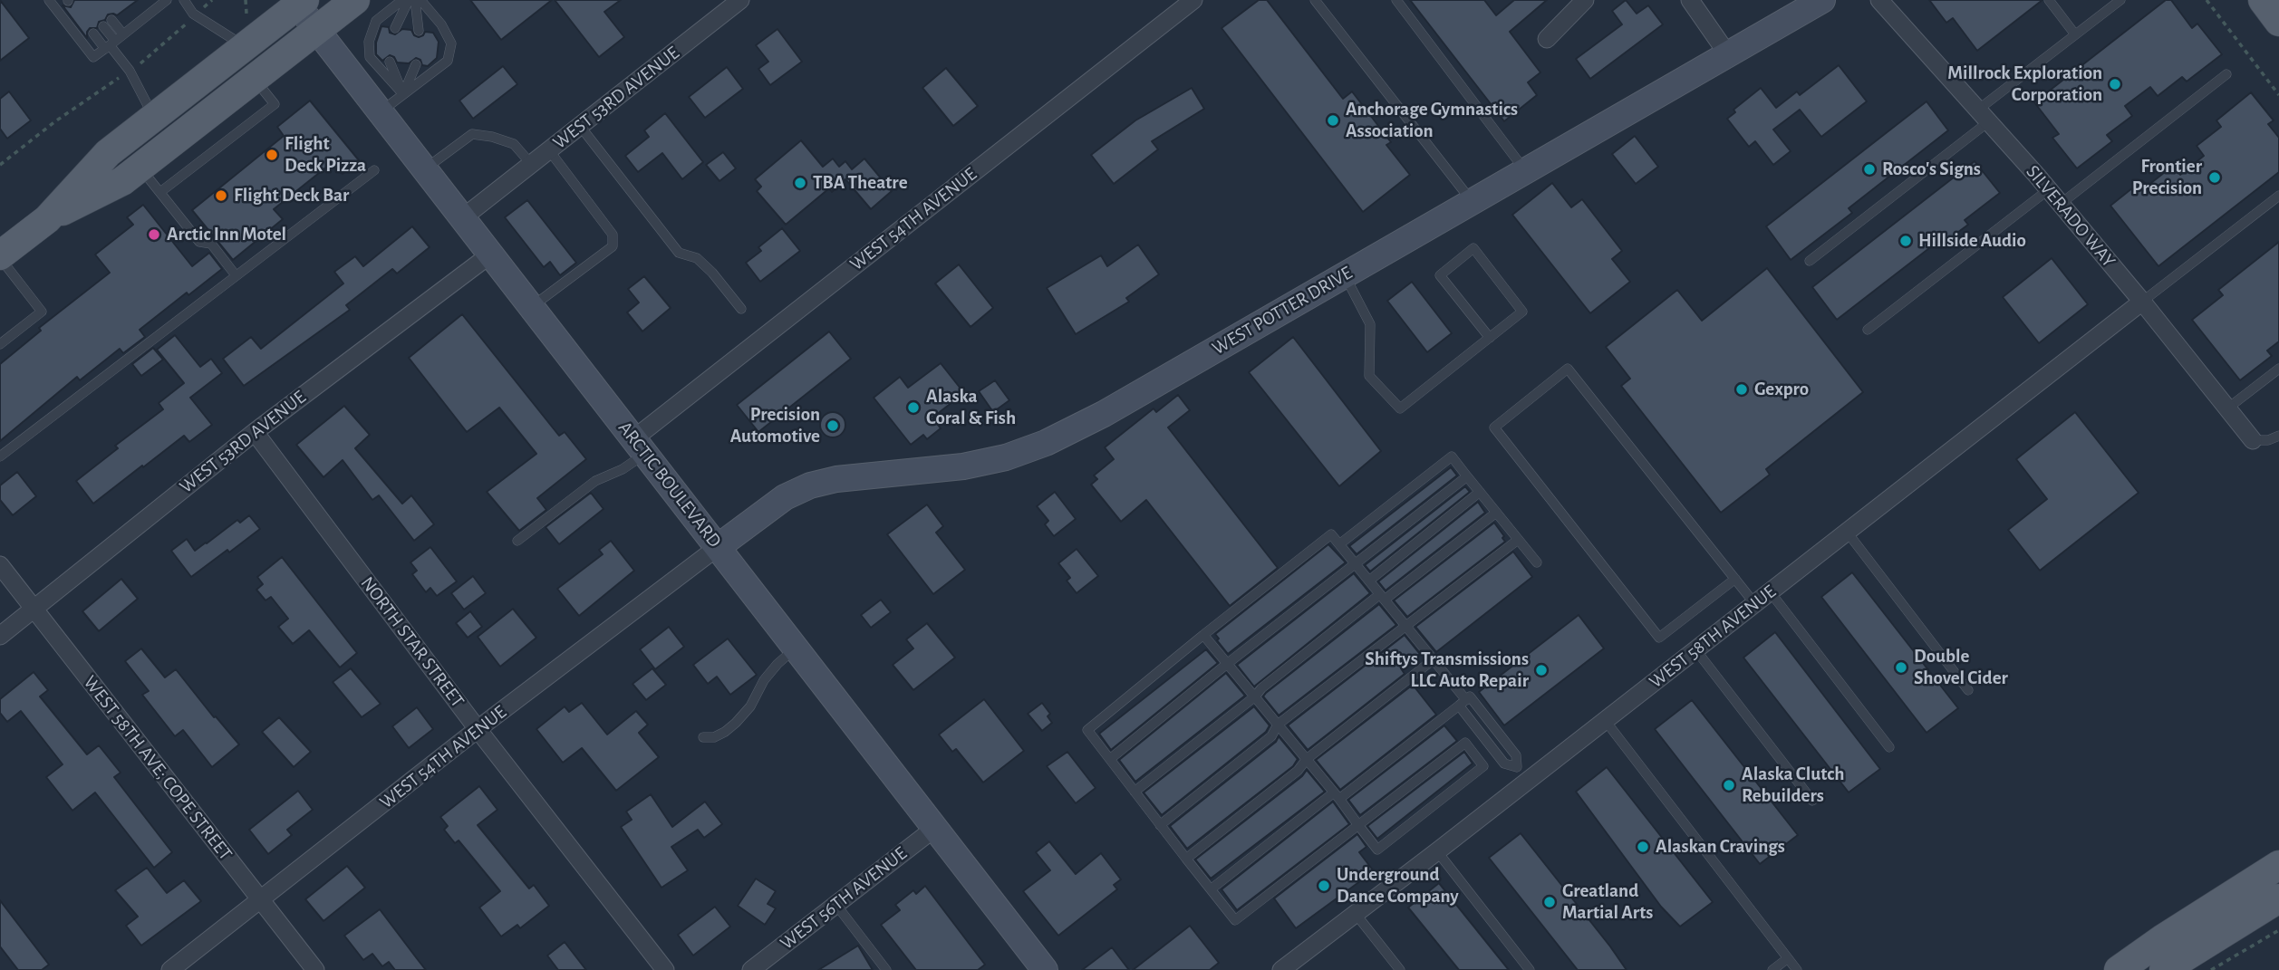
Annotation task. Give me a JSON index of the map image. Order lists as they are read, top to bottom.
{
  "streets": {
    "main road": ["WEST POTTER DRIVE", "ARCTIC BOULEVARD"],
    "street": [
      "WEST 53RD AVENUE",
      "SILVERADO WAY",
      "WEST 54TH AVENUE",
      "WEST 58TH AVENUE",
      "NORTH STAR STREET",
      "WEST 58TH AVE; COPE STREET",
      "WEST 56TH AVENUE"
    ]
  },
  "crossings": [
    ["WEST 53RD AVENUE", "ARCTIC BOULEVARD"],
    ["WEST 53RD AVENUE", "NORTH STAR STREET"],
    ["WEST 53RD AVENUE", "WEST 58TH AVE; COPE STREET"],
    ["SILVERADO WAY", "WEST 58TH AVENUE"],
    ["WEST 54TH AVENUE", "WEST POTTER DRIVE"],
    ["WEST 54TH AVENUE", "ARCTIC BOULEVARD"],
    ["WEST 54TH AVENUE", "NORTH STAR STREET"],
    ["WEST 54TH AVENUE", "WEST 58TH AVE; COPE STREET"],
    ["WEST POTTER DRIVE", "ARCTIC BOULEVARD"],
    ["ARCTIC BOULEVARD", "WEST 56TH AVENUE"]
  ],
  "places": [
    "Millrock Exploration Corporation",
    "Anchorage Gymnastics Association",
    "Flight Deck Pizza",
    "Rosco's Signs",
    "Frontier Precision",
    "TBA Theatre",
    "Flight Deck Bar",
    "Arctic Inn Motel",
    "Hillside Audio",
    "Gexpro",
    "Alaska Coral & Fish",
    "Precision Automotive",
    "Double Shovel Cider",
    "Shiftys Transmissions LLC Auto Repair",
    "Alaska Clutch Rebuilders",
    "Alaskan Cravings",
    "Underground Dance Company",
    "Greatland Martial Arts"
  ]
}
